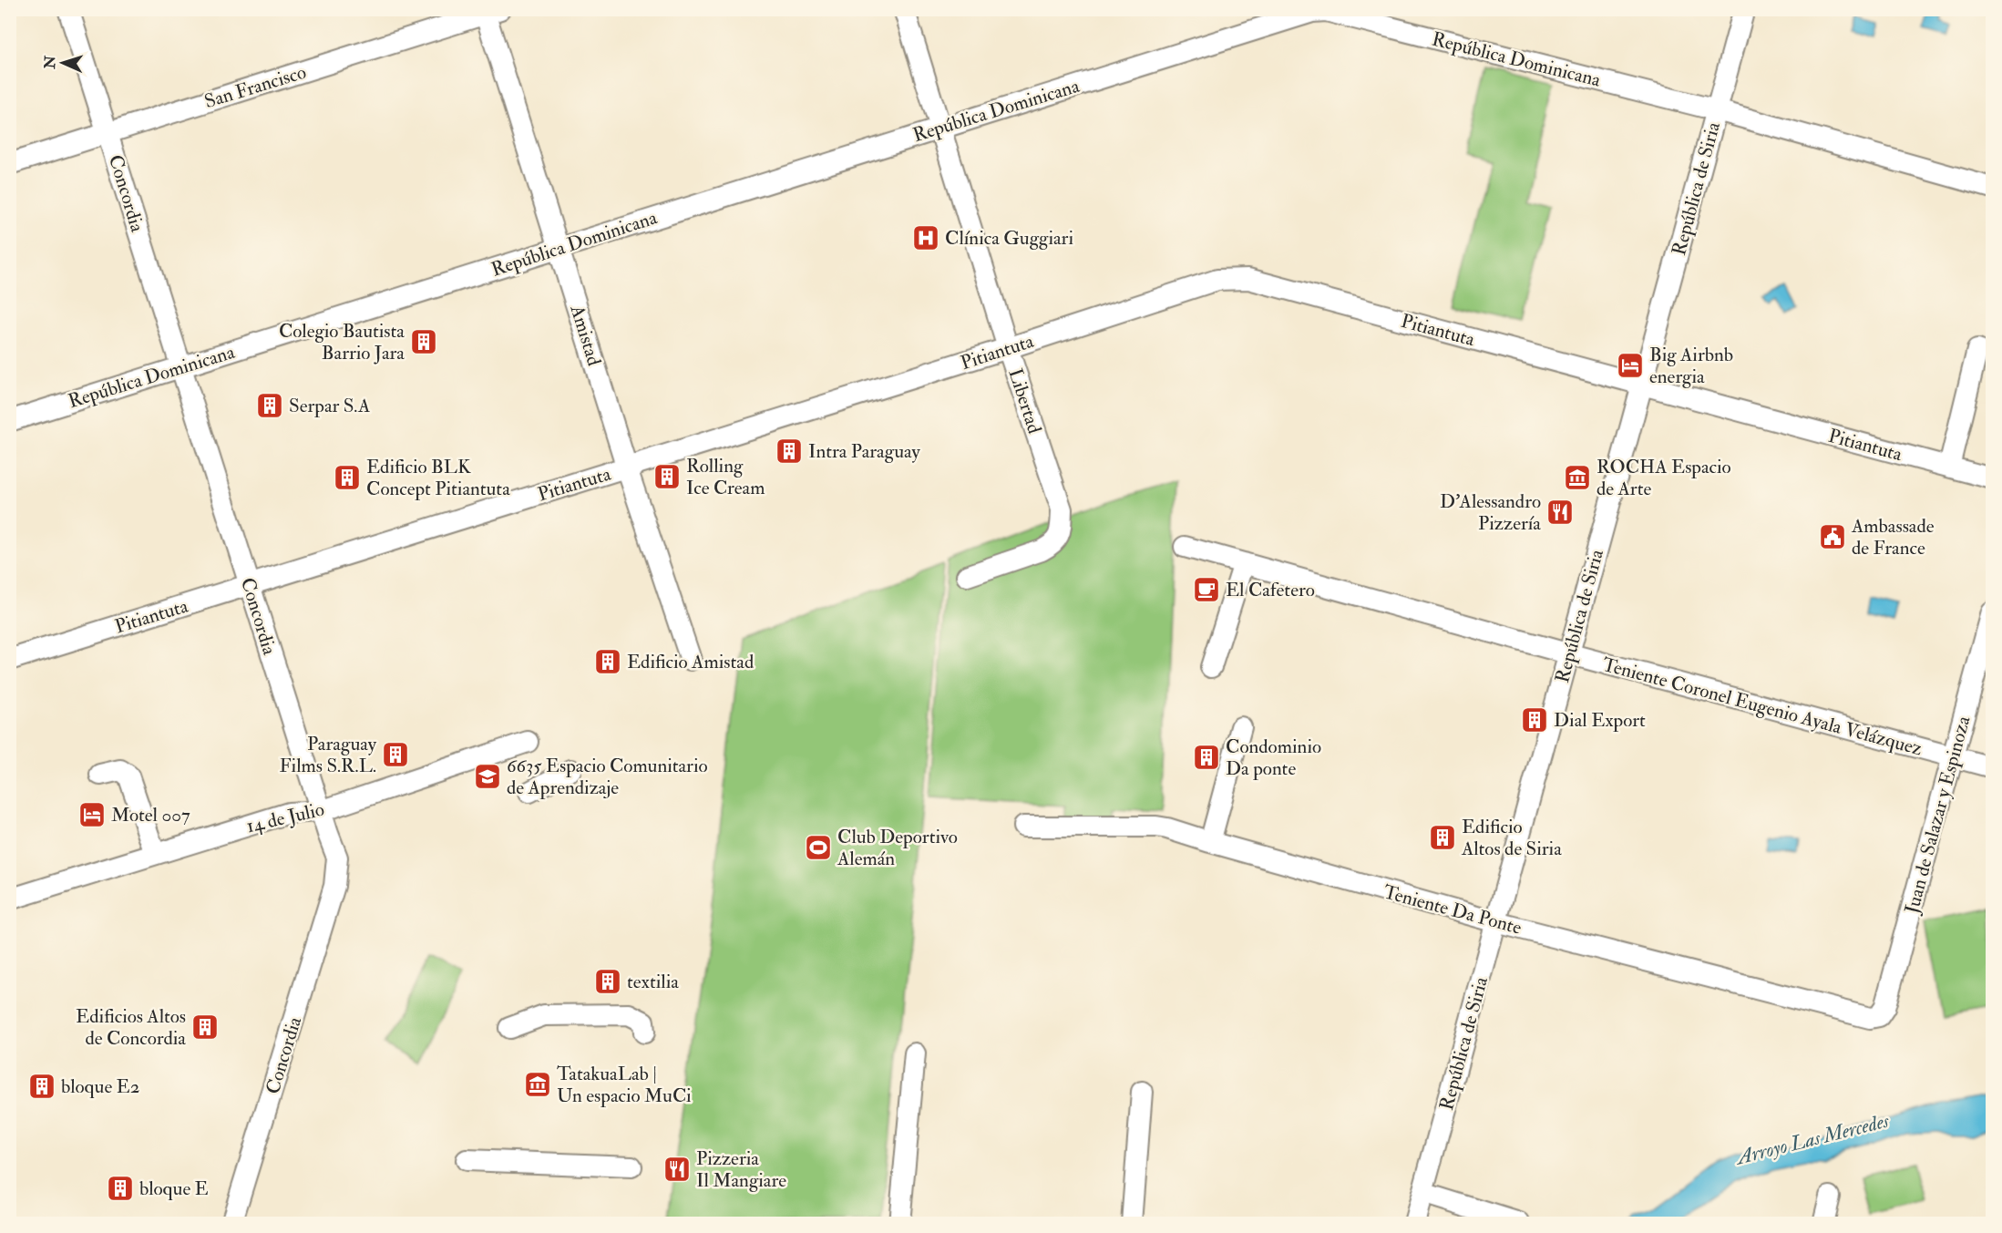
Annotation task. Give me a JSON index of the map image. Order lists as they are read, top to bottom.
{
  "streets": {
    "street": [
      "República Dominicana",
      "San Francisco",
      "República de Siria",
      "Concordia",
      "Pitiantuta",
      "Amistad",
      "Libertad",
      "Teniente Coronel Eugenio Ayala Velázquez",
      "Juan de Salazar y Espinoza",
      "14 de Julio",
      "Teniente Da Ponte"
    ]
  },
  "crossings": [
    ["República Dominicana", "República de Siria"],
    ["República Dominicana", "Concordia"],
    ["República Dominicana", "Amistad"],
    ["República Dominicana", "Libertad"],
    ["San Francisco", "Concordia"],
    ["San Francisco", "Amistad"],
    ["República de Siria", "Pitiantuta"],
    ["República de Siria", "Teniente Coronel Eugenio Ayala Velázquez"],
    ["República de Siria", "Teniente Da Ponte"],
    ["Concordia", "Pitiantuta"],
    ["Concordia", "14 de Julio"],
    ["Pitiantuta", "Amistad"],
    ["Pitiantuta", "Libertad"],
    ["Teniente Coronel Eugenio Ayala Velázquez", "Juan de Salazar y Espinoza"],
    ["Juan de Salazar y Espinoza", "Teniente Da Ponte"]
  ],
  "water": ["Arroyo Las Mercedes"],
  "places": {
    "hospital": ["Clínica Guggiari"],
    "building": [
      "Colegio Bautista Barrio Jara",
      "Serpar S.A",
      "Intra Paraguay",
      "Rolling Ice Cream",
      "Edificio BLK Concept Pitiantuta",
      "Edificio Amistad",
      "Dial Export",
      "Paraguay Films S.R.L.",
      "Condominio Da ponte",
      "Edificio Altos de Siria",
      "textilia",
      "Edificios Altos de Concordia",
      "bloque E2",
      "bloque E"
    ],
    "hotel": ["Big Airbnb energia", "Motel 007"],
    "museum": ["ROCHA Espacio de Arte", "TatakuaLab | Un espacio MuCi"],
    "restaurant": ["D'Alessandro Pizzería", "Pizzeria Il Mangiare"],
    "public building": ["Ambassade de France"],
    "cafe": ["El Cafetero"],
    "school or university": ["6635 Espacio Comunitario de Aprendizaje"],
    "sports": ["Club Deportivo Alemán"]
  },
  "north": "left"
}
